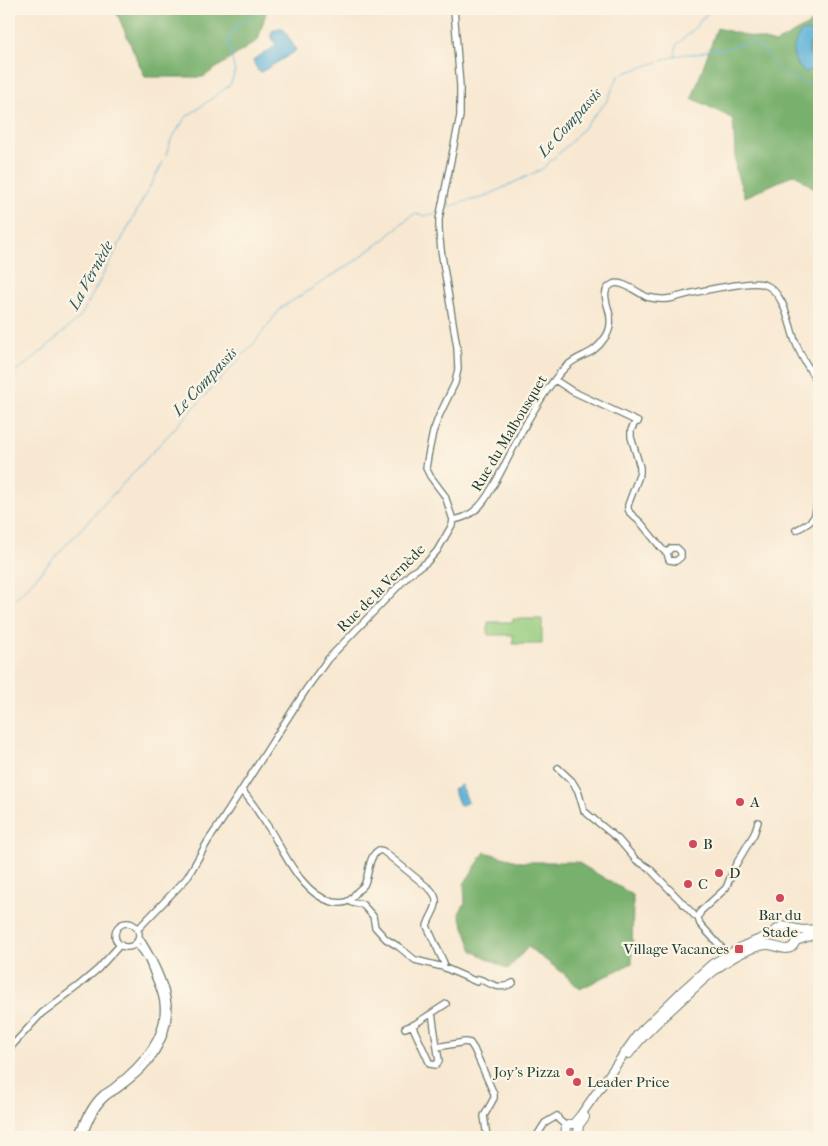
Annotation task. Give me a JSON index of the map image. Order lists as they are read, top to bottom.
{
  "streets": {
    "street": ["Rue du Malbousquet", "Rue de la Vernède"]
  },
  "crossings": [
    ["Rue du Malbousquet", "Rue de la Vernède"]
  ],
  "water": ["Le Compassis", "La Vernède"],
  "places": {
    "other": [
      "A",
      "B",
      "D",
      "C",
      "Bar du Stade",
      "Joy's Pizza",
      "Leader Price"
    ],
    "transit": ["Village Vacances"]
  }
}
